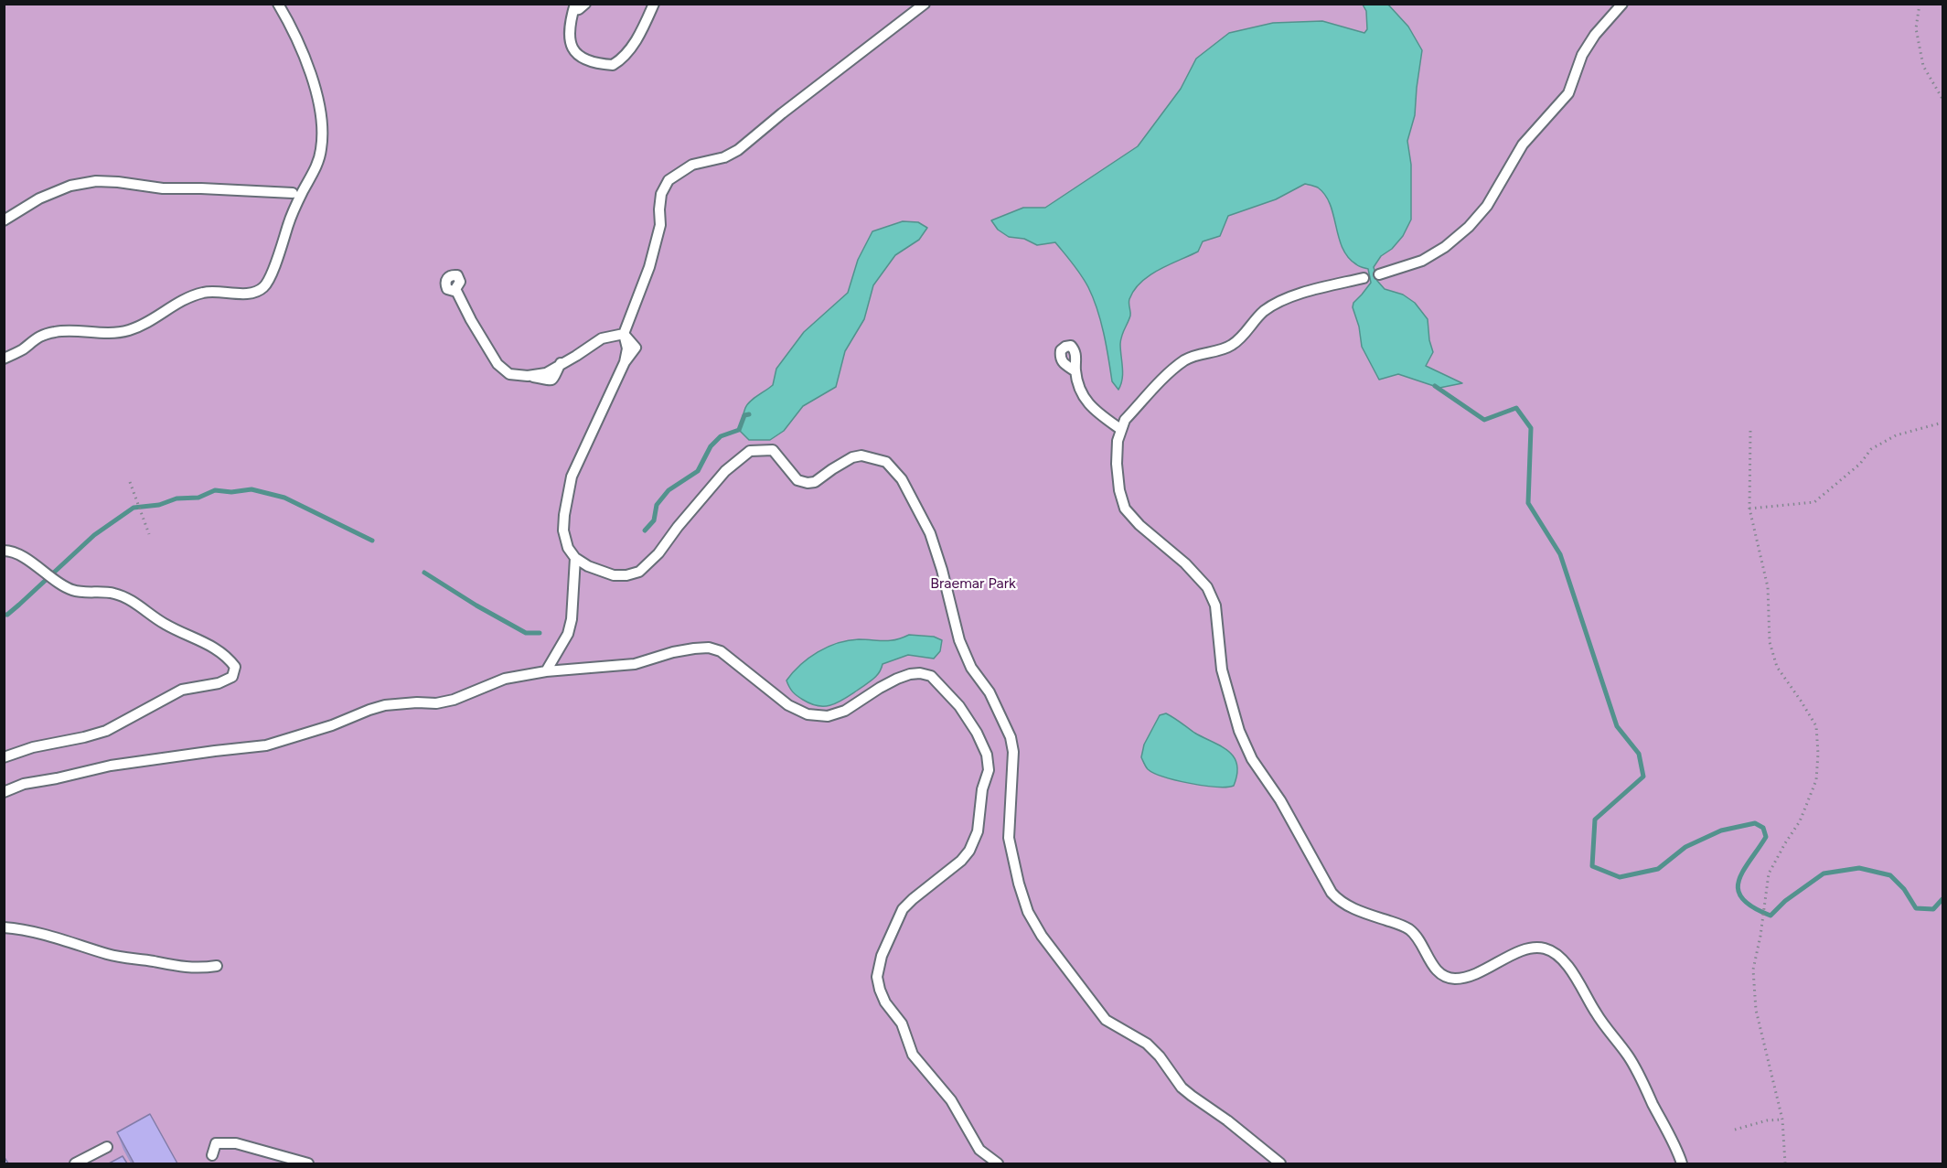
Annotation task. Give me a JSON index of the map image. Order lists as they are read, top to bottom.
{
  "parks": ["Braemar Park"]
}
